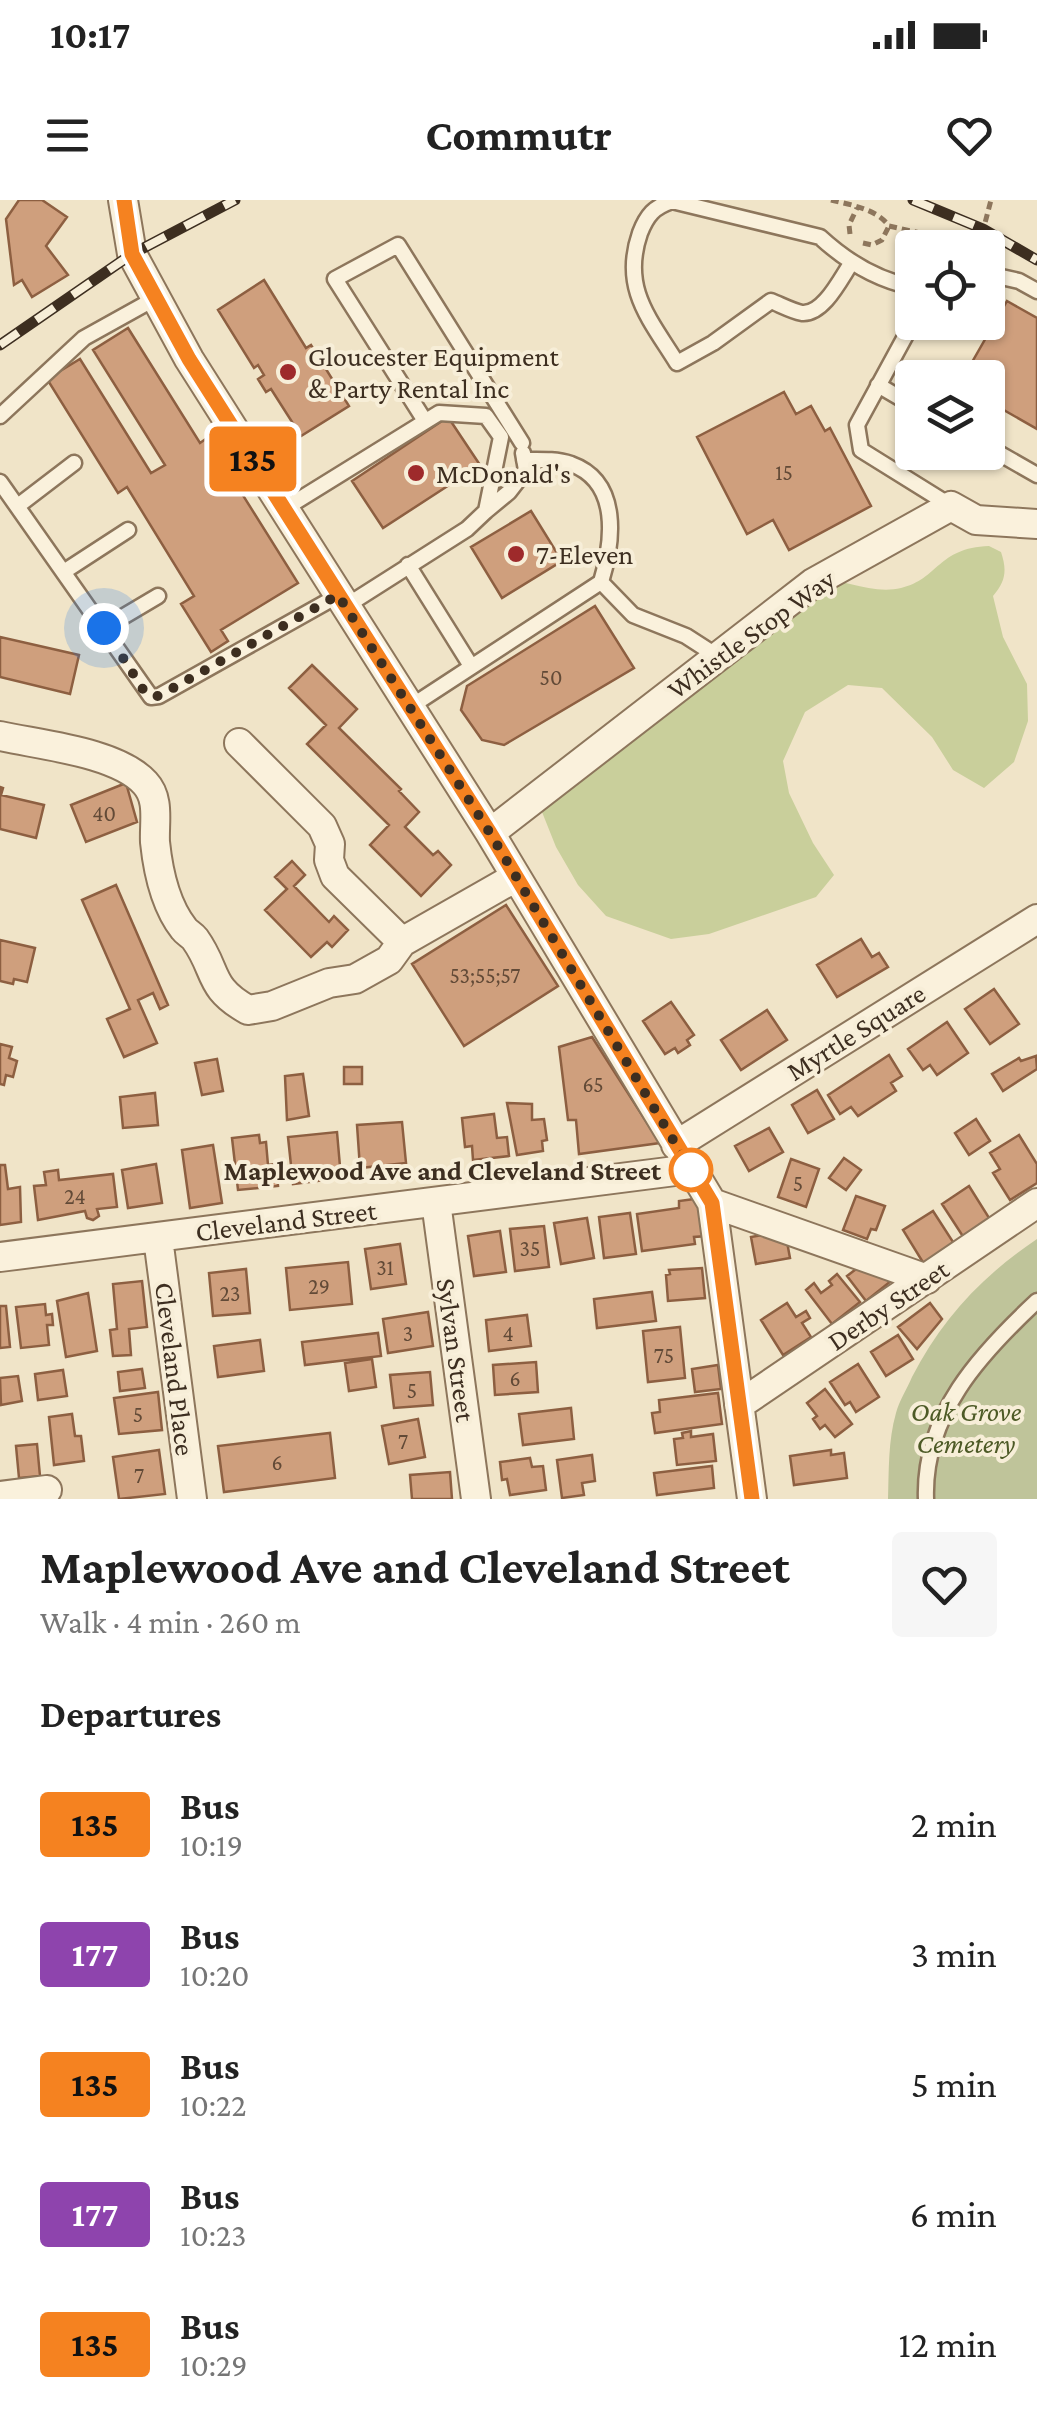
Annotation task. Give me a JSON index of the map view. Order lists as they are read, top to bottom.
{
  "streets": {
    "street": [
      "Whistle Stop Way",
      "Myrtle Square",
      "Cleveland Street",
      "Derby Street",
      "Sylvan Street",
      "Cleveland Place"
    ]
  },
  "crossings": [
    ["Cleveland Street", "Sylvan Street"],
    ["Cleveland Street", "Cleveland Place"]
  ],
  "parks": ["Oak Grove Cemetery"],
  "places": [
    "Gloucester Equipment & Party Rental Inc",
    "McDonald's",
    "7-Eleven",
    "Maplewood Ave and Cleveland Street"
  ],
  "lines": ["bus line 135"],
  "house_numbers": [
    "15",
    "50",
    "40",
    "53;55;57",
    "65",
    "5",
    "24",
    "35",
    "31",
    "29",
    "23",
    "3",
    "4",
    "75",
    "6",
    "5",
    "5",
    "7",
    "6",
    "7"
  ],
  "page": {
    "status": "10:17",
    "header": "Commutr",
    "on_map": "135",
    "heading": [
      ["Maplewood Ave and Cleveland Street", "Walk · 4 min · 260 m"],
      "Departures"
    ],
    "list": [
      {
        "mark": "135",
        "name": "Bus",
        "note": "10:19",
        "value": "2 min"
      },
      {
        "mark": "177",
        "name": "Bus",
        "note": "10:20",
        "value": "3 min"
      },
      {
        "mark": "135",
        "name": "Bus",
        "note": "10:22",
        "value": "5 min"
      },
      {
        "mark": "177",
        "name": "Bus",
        "note": "10:23",
        "value": "6 min"
      },
      {
        "mark": "135",
        "name": "Bus",
        "note": "10:29",
        "value": "12 min"
      }
    ]
  }
}
